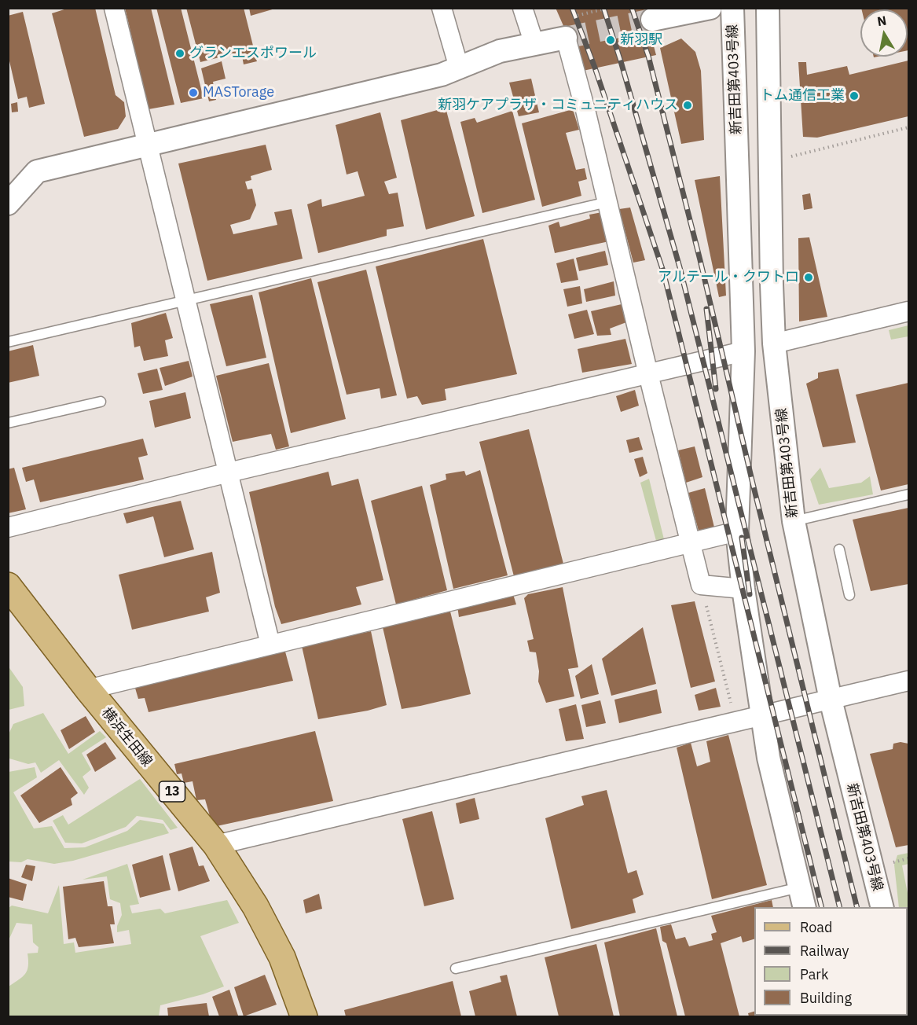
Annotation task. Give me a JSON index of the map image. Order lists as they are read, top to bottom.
{
  "streets": {
    "main road": ["横浜生田線", "13"],
    "street": ["新吉田第403号線"]
  },
  "places": [
    "新羽駅",
    "グランエスポワール",
    "MASTorage",
    "トム通信工業",
    "新羽ケアプラザ・コミュニティハウス",
    "アルテール・クワトロ"
  ],
  "legend": [
    "Road",
    "Railway",
    "Park",
    "Building"
  ],
  "north": "top"
}
